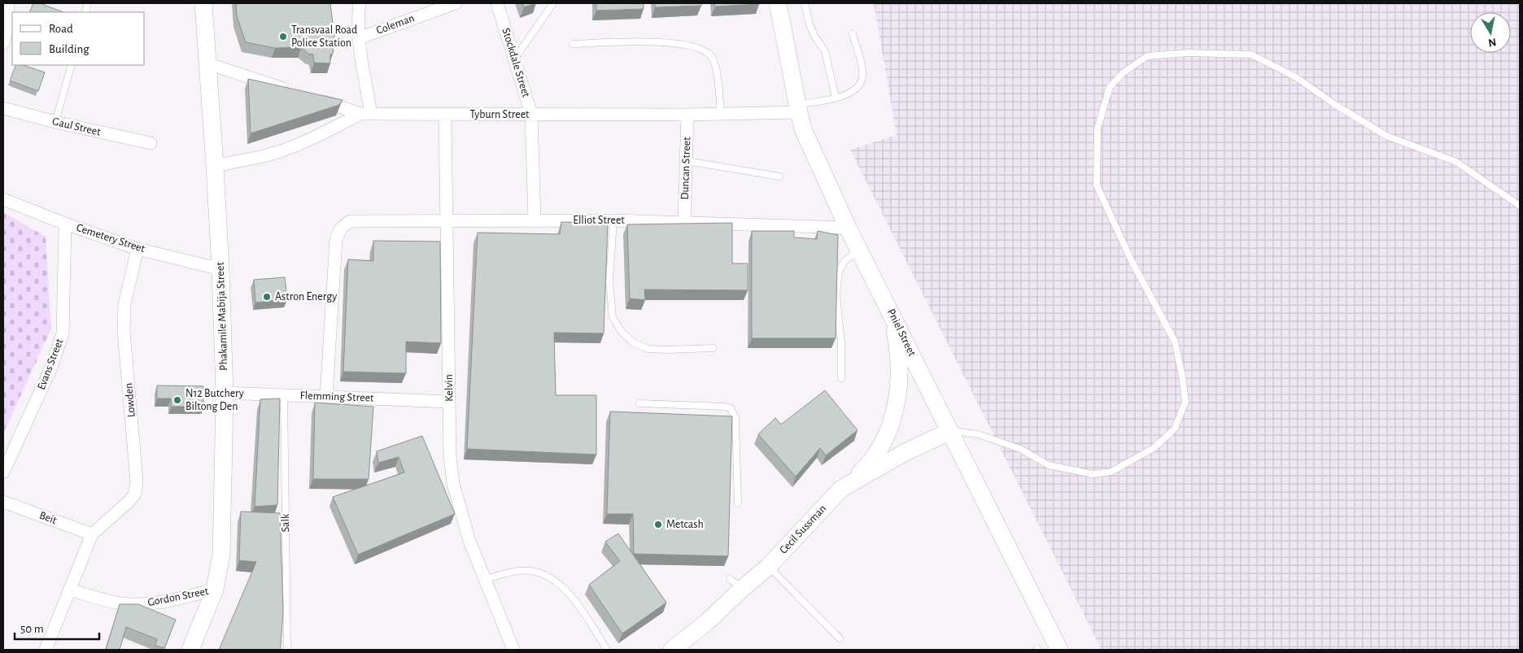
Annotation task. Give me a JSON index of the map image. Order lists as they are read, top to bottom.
{
  "streets": {
    "street": [
      "Coleman",
      "Stockdale Street",
      "Tyburn Street",
      "Gaul Street",
      "Duncan Street",
      "Elliot Street",
      "Cemetery Street",
      "Phakamile Mabija Street",
      "Pniel Street",
      "Evans Street",
      "Kelvin",
      "Flemming Street",
      "Lowden",
      "Beit",
      "Cecil Sussman",
      "Gordon Street"
    ],
    "lane": ["Salk"]
  },
  "crossings": [
    ["Stockdale Street", "Tyburn Street"],
    ["Stockdale Street", "Elliot Street"],
    ["Tyburn Street", "Duncan Street"],
    ["Tyburn Street", "Pniel Street"],
    ["Tyburn Street", "Kelvin"],
    ["Duncan Street", "Elliot Street"],
    ["Elliot Street", "Pniel Street"],
    ["Elliot Street", "Kelvin"],
    ["Elliot Street", "Flemming Street"],
    ["Cemetery Street", "Phakamile Mabija Street"],
    ["Cemetery Street", "Evans Street"],
    ["Cemetery Street", "Lowden"],
    ["Phakamile Mabija Street", "Flemming Street"],
    ["Phakamile Mabija Street", "Gordon Street"],
    ["Pniel Street", "Cecil Sussman"],
    ["Kelvin", "Flemming Street"],
    ["Flemming Street", "Salk"],
    ["Lowden", "Beit"]
  ],
  "places": [
    "Transvaal Road Police Station",
    "Astron Energy",
    "N12 Butchery Biltong Den",
    "Metcash"
  ],
  "legend": ["Road", "Building"],
  "scale_bar": "50 m",
  "north": "bottom"
}
